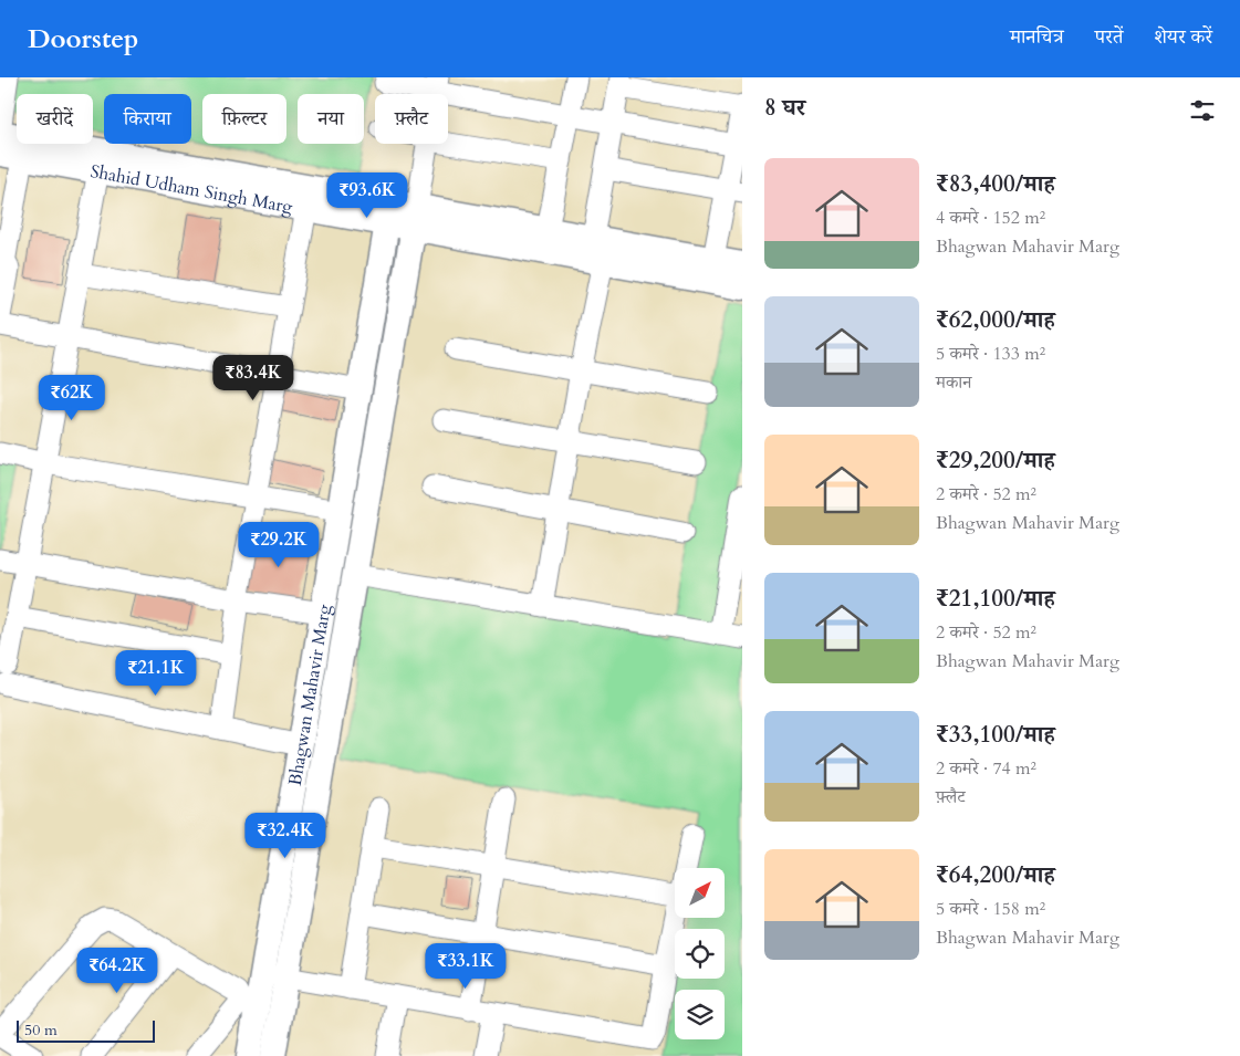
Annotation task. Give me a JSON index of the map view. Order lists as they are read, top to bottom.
{
  "streets": {
    "street": ["Shahid Udham Singh Marg", "Bhagwan Mahavir Marg"]
  },
  "crossings": [
    ["Shahid Udham Singh Marg", "Bhagwan Mahavir Marg"]
  ],
  "scale_bar": "50 m",
  "north": "top right",
  "page": {
    "header": "Doorstep",
    "nav": ["मानचित्र", "परतें", "शेयर करें"],
    "heading": "8 घर",
    "chip": [
      "खरीदें",
      "किराया",
      "फ़िल्टर",
      "नया",
      "फ़्लैट"
    ],
    "list": [
      {
        "name": "₹83,400/माह",
        "note": "4 कमरे · 152 m² · Bhagwan Mahavir Marg"
      },
      {
        "name": "₹62,000/माह",
        "note": "5 कमरे · 133 m² · मकान"
      },
      {
        "name": "₹29,200/माह",
        "note": "2 कमरे · 52 m² · Bhagwan Mahavir Marg"
      },
      {
        "name": "₹21,100/माह",
        "note": "2 कमरे · 52 m² · Bhagwan Mahavir Marg"
      },
      {
        "name": "₹33,100/माह",
        "note": "2 कमरे · 74 m² · फ़्लैट"
      },
      {
        "name": "₹64,200/माह",
        "note": "5 कमरे · 158 m² · Bhagwan Mahavir Marg"
      }
    ],
    "price": [
      "₹93.6K",
      "₹83.4K",
      "₹62K",
      "₹29.2K",
      "₹21.1K",
      "₹32.4K",
      "₹33.1K",
      "₹64.2K"
    ],
    "scale": "50 m"
  }
}
